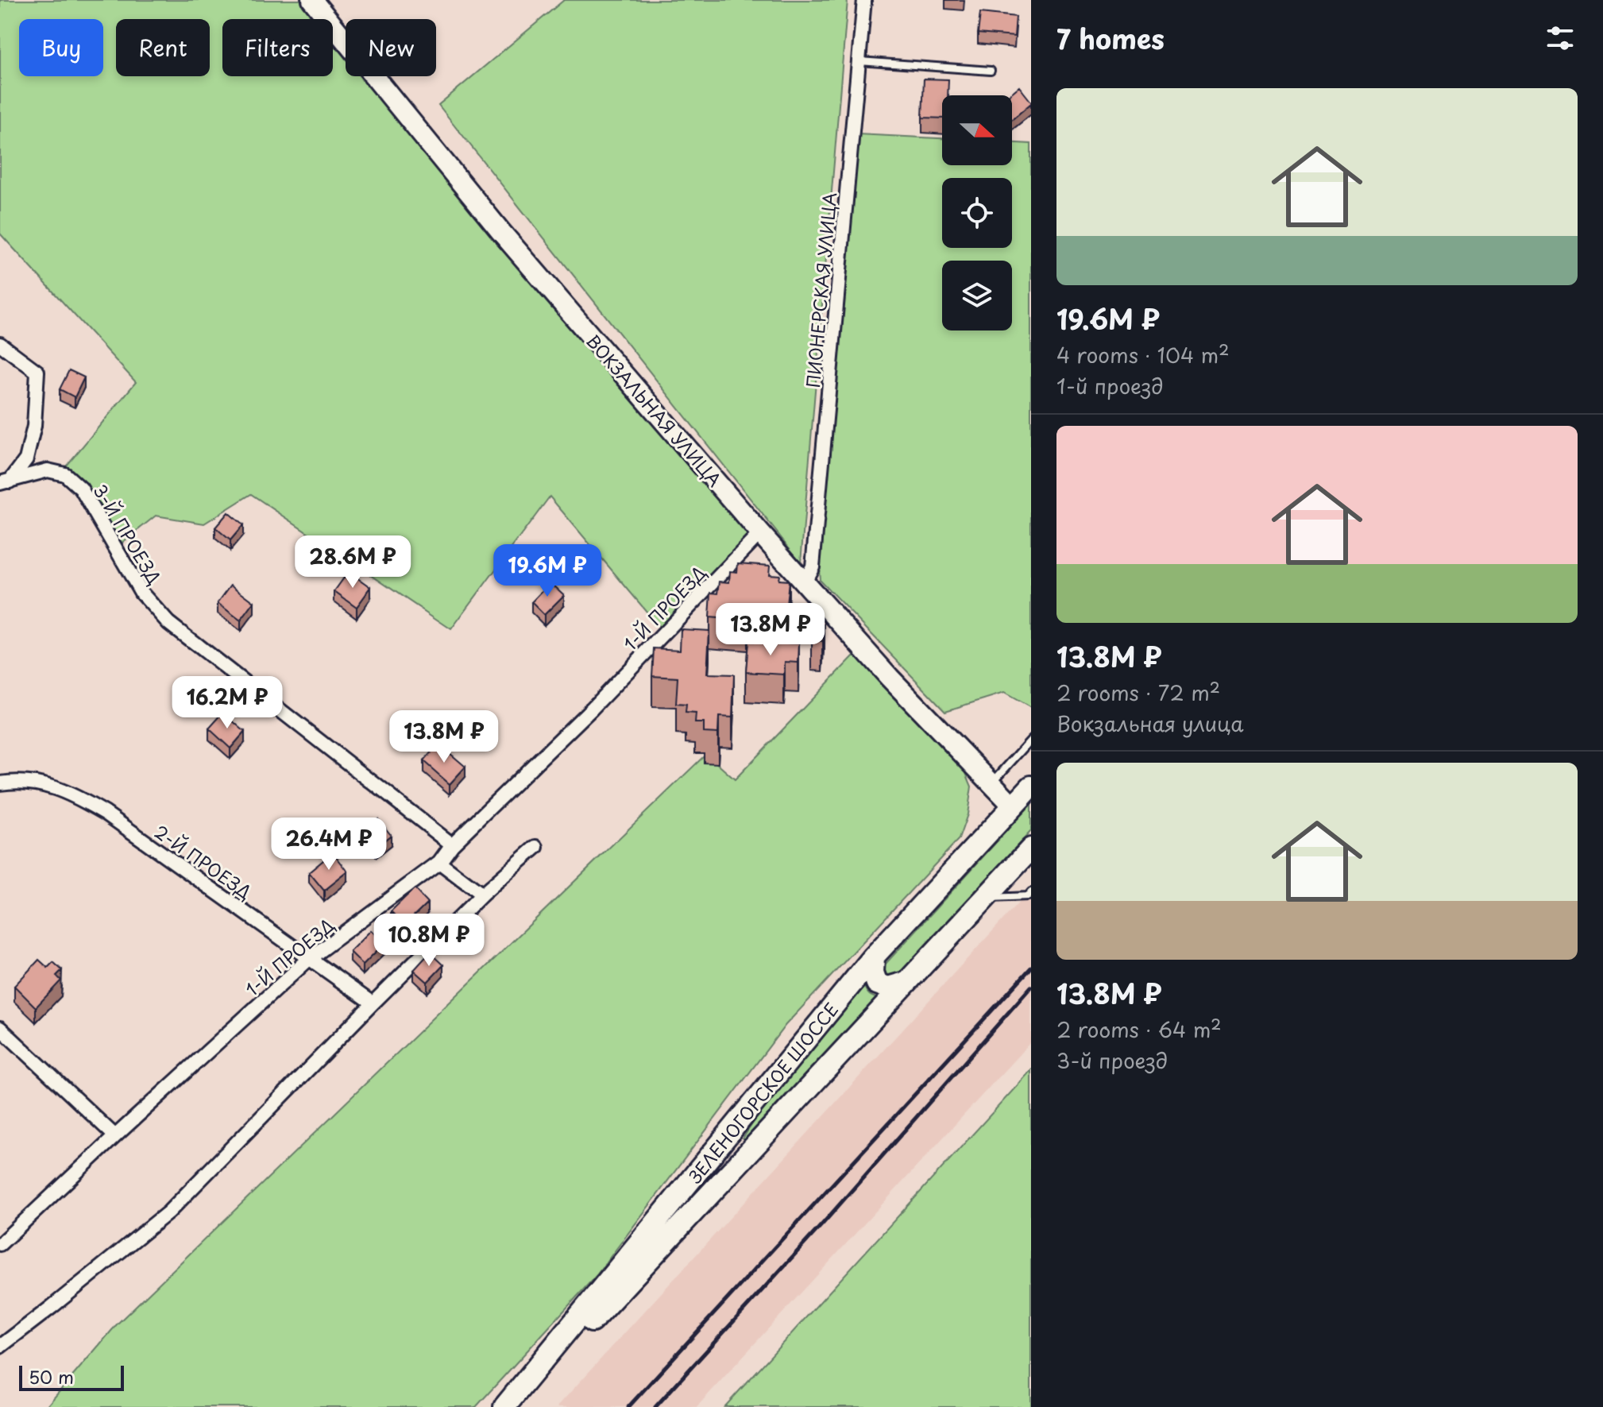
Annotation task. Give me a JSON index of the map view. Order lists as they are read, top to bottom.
{
  "streets": {
    "main road": ["ЗЕЛЕНОГОРСКОЕ ШОССЕ"],
    "street": [
      "ПИОНЕРСКАЯ УЛИЦА",
      "ВОКЗАЛЬНАЯ УЛИЦА",
      "3-Й ПРОЕЗД",
      "1-Й ПРОЕЗД",
      "2-Й ПРОЕЗД"
    ]
  },
  "crossings": [
    ["ПИОНЕРСКАЯ УЛИЦА", "ВОКЗАЛЬНАЯ УЛИЦА"],
    ["ВОКЗАЛЬНАЯ УЛИЦА", "1-Й ПРОЕЗД"],
    ["ВОКЗАЛЬНАЯ УЛИЦА", "ЗЕЛЕНОГОРСКОЕ ШОССЕ"],
    ["3-Й ПРОЕЗД", "1-Й ПРОЕЗД"],
    ["1-Й ПРОЕЗД", "2-Й ПРОЕЗД"]
  ],
  "scale_bar": "50 m",
  "north": "right",
  "page": {
    "heading": "7 homes",
    "chip": [
      "Buy",
      "Rent",
      "Filters",
      "New"
    ],
    "list": [
      {
        "name": "19.6M ₽",
        "note": "4 rooms · 104 m² · 1-й проезд"
      },
      {
        "name": "13.8M ₽",
        "note": "2 rooms · 72 m² · Вокзальная улица"
      },
      {
        "name": "13.8M ₽",
        "note": "2 rooms · 64 m² · 3-й проезд"
      }
    ],
    "price": [
      "28.6M ₽",
      "19.6M ₽",
      "13.8M ₽",
      "16.2M ₽",
      "13.8M ₽",
      "26.4M ₽",
      "10.8M ₽"
    ],
    "scale": "50 m"
  }
}
